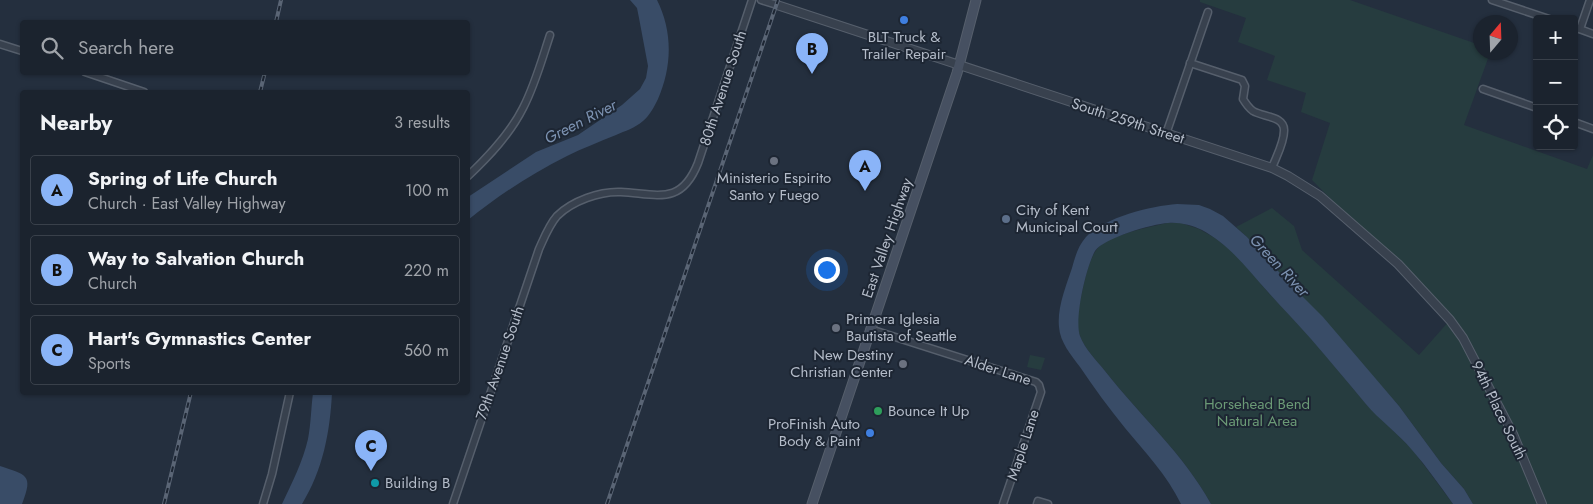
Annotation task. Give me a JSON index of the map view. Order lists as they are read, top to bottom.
{
  "streets": {
    "main road": ["East Valley Highway"],
    "street": [
      "80th Avenue South",
      "South 259th Street",
      "79th Avenue South",
      "Alder Lane",
      "94th Place South",
      "Maple Lane"
    ]
  },
  "crossings": [
    ["80th Avenue South", "79th Avenue South"],
    ["South 259th Street", "East Valley Highway"],
    ["South 259th Street", "94th Place South"],
    ["East Valley Highway", "Alder Lane"],
    ["Alder Lane", "Maple Lane"]
  ],
  "water": ["Green River"],
  "parks": ["Horsehead Bend Natural Area"],
  "places": [
    "BLT Truck & Trailer Repair",
    "Ministerio Espirito Santo y Fuego",
    "City of Kent Municipal Court",
    "Primera Iglesia Bautista of Seattle",
    "New Destiny Christian Center",
    "Bounce It Up",
    "ProFinish Auto Body & Paint",
    "Building B"
  ],
  "north": "top",
  "page": {
    "map_buttons": ["+", "−"],
    "search": "Search here",
    "pins": ["B", "A", "C"],
    "heading": ["Nearby", "3 results"],
    "list": [
      {
        "mark": "A",
        "name": "Spring of Life Church",
        "note": "Church · East Valley Highway",
        "value": "100 m"
      },
      {
        "mark": "B",
        "name": "Way to Salvation Church",
        "note": "Church",
        "value": "220 m"
      },
      {
        "mark": "C",
        "name": "Hart's Gymnastics Center",
        "note": "Sports",
        "value": "560 m"
      }
    ]
  }
}
